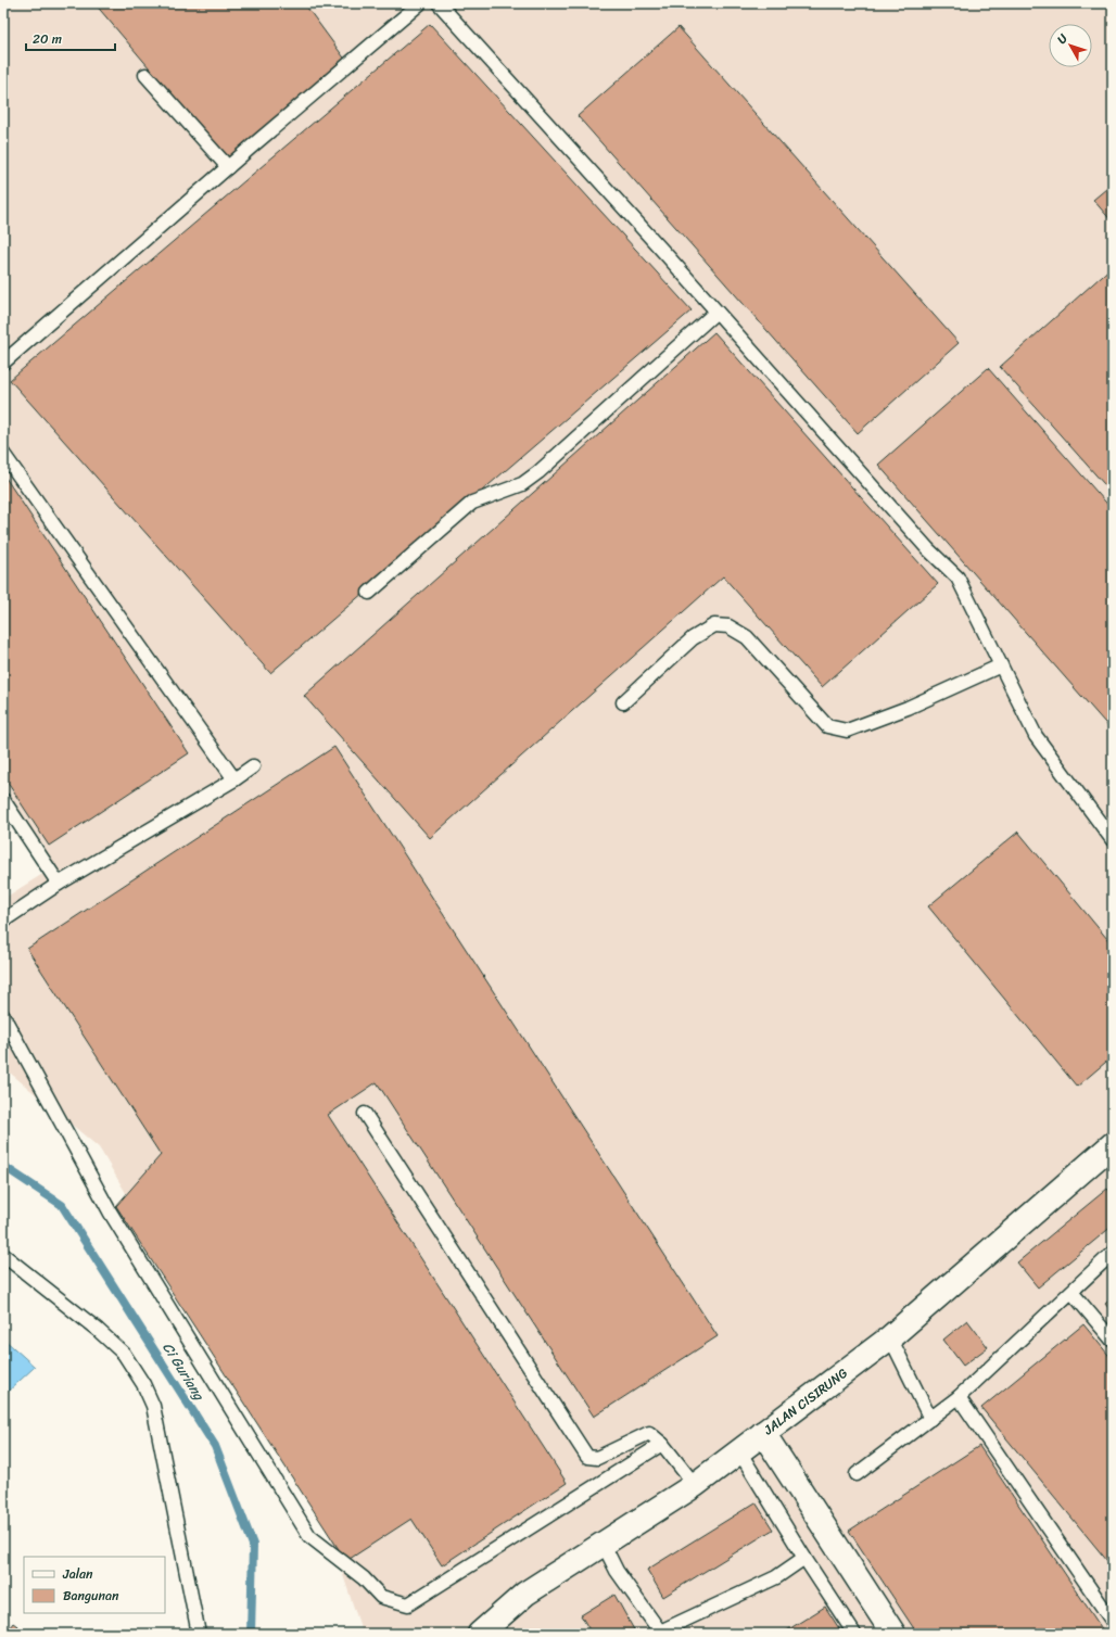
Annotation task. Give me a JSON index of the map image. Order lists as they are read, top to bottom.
{
  "streets": {
    "main road": ["JALAN CISIRUNG"]
  },
  "water": ["Ci Guriang"],
  "legend": ["Jalan", "Bangunan"],
  "scale_bar": "20 m",
  "north": "top left"
}
